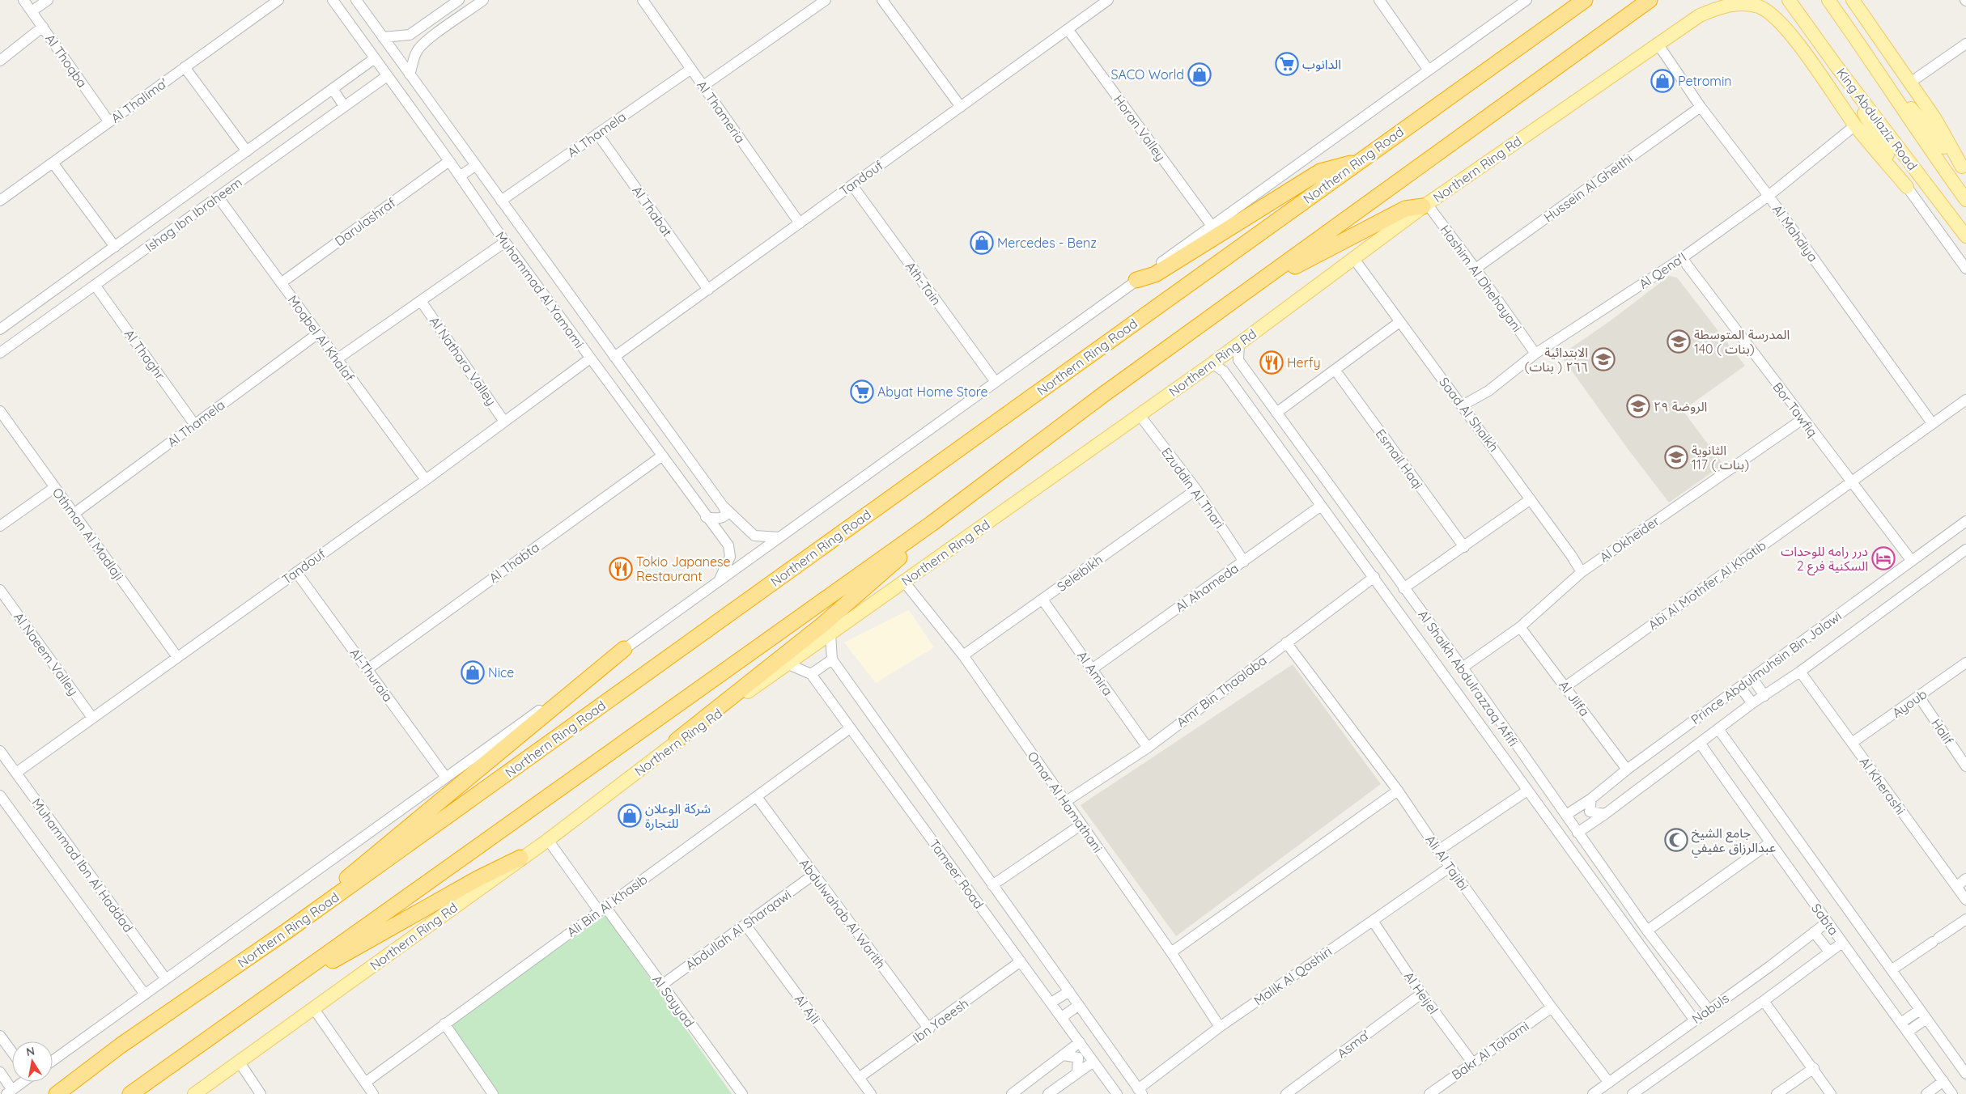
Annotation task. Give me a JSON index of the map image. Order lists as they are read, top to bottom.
{
  "streets": {
    "highway": ["Northern Ring Road"],
    "main road": ["King Abdulaziz Road", "Northern Ring Rd"],
    "street": [
      "Al Thoqba",
      "Al Thalima'",
      "Al Thameria",
      "Horan Valley",
      "Al Thamela",
      "Tandouf",
      "Hussein Al Gheithi",
      "Al Thabat",
      "Ishag Ibn Ibraheem",
      "Darulashraf",
      "Al Mahdiya",
      "Al Qena'I",
      "Hashim Al Dhehayani",
      "Ath-Tain",
      "Muhammad Al Yamami",
      "Moqbel Al Khalaf",
      "Al Thaghr",
      "Al Nathara Valley",
      "Bor Tawfiq",
      "Saad Al Shaikh",
      "Esmail Haqi",
      "Ezuddin Al Thari",
      "Othman Al Madlaji",
      "Al Okheider",
      "Al Thabta",
      "Seleibikh",
      "Abi Al Mothfer Al Khatib",
      "Al Ahameda",
      "Al Naeem Valley",
      "Prince Abdulmuhsin Bin Jalawi",
      "Al Amira",
      "Al-Thuraia",
      "Al Shaikh Abdulrazzaq 'Afifi",
      "Amr Bin Thaalaba",
      "Al Jilfa",
      "Ayoub",
      "Halif",
      "Al Kherashi",
      "Omar Al Hamathani",
      "Ali Al Tajibi",
      "Muhammad Ibn Al Haddad",
      "Tameer Road",
      "Ali Bin Al Khasib",
      "Abdulwahab Al Warith",
      "Sabta",
      "Abdullah Al Sharqawi",
      "Malik Al Qashiri",
      "Al Heijel",
      "Al Sayyad",
      "Nabuls",
      "Al Ajli",
      "Ibn Yaeesh",
      "Asma'",
      "Bakr Al Tohami"
    ]
  },
  "crossings": [
    ["Al Thoqba", "Al Thalima'"],
    ["Al Thameria", "Al Thamela"],
    ["Al Thameria", "Tandouf"],
    ["Horan Valley", "Tandouf"],
    ["Al Thamela", "Al Thabat"],
    ["Al Thamela", "Muhammad Al Yamami"],
    ["Al Thamela", "Moqbel Al Khalaf"],
    ["Al Thamela", "Al Thaghr"],
    ["Al Thamela", "Othman Al Madlaji"],
    ["Northern Ring Rd", "Al Mahdiya"],
    ["Northern Ring Rd", "Al Qena'I"],
    ["Northern Ring Rd", "Hashim Al Dhehayani"],
    ["Northern Ring Rd", "Saad Al Shaikh"],
    ["Northern Ring Rd", "Ezuddin Al Thari"],
    ["Northern Ring Rd", "Al Shaikh Abdulrazzaq 'Afifi"],
    ["Northern Ring Rd", "Omar Al Hamathani"],
    ["Northern Ring Rd", "Al Sayyad"],
    ["Tandouf", "Al Thabat"],
    ["Tandouf", "Ath-Tain"],
    ["Tandouf", "Muhammad Al Yamami"],
    ["Tandouf", "Moqbel Al Khalaf"],
    ["Tandouf", "Al Nathara Valley"],
    ["Tandouf", "Othman Al Madlaji"],
    ["Tandouf", "Al Naeem Valley"],
    ["Tandouf", "Al-Thuraia"],
    ["Tandouf", "Muhammad Ibn Al Haddad"],
    ["Hussein Al Gheithi", "Al Mahdiya"],
    ["Hussein Al Gheithi", "Hashim Al Dhehayani"],
    ["Ishag Ibn Ibraheem", "Muhammad Al Yamami"],
    ["Ishag Ibn Ibraheem", "Moqbel Al Khalaf"],
    ["Ishag Ibn Ibraheem", "Al Thaghr"],
    ["Darulashraf", "Muhammad Al Yamami"],
    ["Darulashraf", "Moqbel Al Khalaf"],
    ["Al Mahdiya", "Al Qena'I"],
    ["Al Mahdiya", "Abi Al Mothfer Al Khatib"],
    ["Al Qena'I", "Hashim Al Dhehayani"],
    ["Al Qena'I", "Bor Tawfiq"],
    ["Al Qena'I", "Saad Al Shaikh"],
    ["Muhammad Al Yamami", "Al Thabta"],
    ["Bor Tawfiq", "Al Okheider"],
    ["Bor Tawfiq", "Abi Al Mothfer Al Khatib"],
    ["Bor Tawfiq", "Prince Abdulmuhsin Bin Jalawi"],
    ["Saad Al Shaikh", "Al Okheider"],
    ["Ezuddin Al Thari", "Seleibikh"],
    ["Ezuddin Al Thari", "Al Ahameda"],
    ["Al Okheider", "Al Shaikh Abdulrazzaq 'Afifi"],
    ["Al Okheider", "Al Jilfa"],
    ["Al Thabta", "Al-Thuraia"],
    ["Seleibikh", "Al Amira"],
    ["Seleibikh", "Omar Al Hamathani"],
    ["Abi Al Mothfer Al Khatib", "Al Jilfa"],
    ["Al Ahameda", "Al Amira"],
    ["Al Ahameda", "Al Shaikh Abdulrazzaq 'Afifi"],
    ["Prince Abdulmuhsin Bin Jalawi", "Al Shaikh Abdulrazzaq 'Afifi"],
    ["Prince Abdulmuhsin Bin Jalawi", "Al Jilfa"],
    ["Prince Abdulmuhsin Bin Jalawi", "Al Kherashi"],
    ["Prince Abdulmuhsin Bin Jalawi", "Sabta"],
    ["Al Amira", "Amr Bin Thaalaba"],
    ["Al Shaikh Abdulrazzaq 'Afifi", "Amr Bin Thaalaba"],
    ["Al Shaikh Abdulrazzaq 'Afifi", "Nabuls"],
    ["Amr Bin Thaalaba", "Omar Al Hamathani"],
    ["Amr Bin Thaalaba", "Ali Al Tajibi"],
    ["Ayoub", "Halif"],
    ["Ayoub", "Al Kherashi"],
    ["Omar Al Hamathani", "Malik Al Qashiri"],
    ["Ali Al Tajibi", "Malik Al Qashiri"],
    ["Ali Al Tajibi", "Nabuls"],
    ["Ali Al Tajibi", "Bakr Al Tohami"],
    ["Tameer Road", "Ali Bin Al Khasib"],
    ["Tameer Road", "Ibn Yaeesh"],
    ["Ali Bin Al Khasib", "Abdulwahab Al Warith"],
    ["Ali Bin Al Khasib", "Al Sayyad"],
    ["Abdulwahab Al Warith", "Abdullah Al Sharqawi"],
    ["Abdulwahab Al Warith", "Ibn Yaeesh"],
    ["Sabta", "Nabuls"],
    ["Abdullah Al Sharqawi", "Al Sayyad"],
    ["Abdullah Al Sharqawi", "Al Ajli"],
    ["Malik Al Qashiri", "Al Heijel"],
    ["Al Heijel", "Asma'"],
    ["Al Heijel", "Bakr Al Tohami"],
    ["Al Ajli", "Ibn Yaeesh"]
  ],
  "places": {
    "supermarket": ["الدانوب", "Abyat Home Store"],
    "shop": [
      "SACO World",
      "Petromin",
      "Mercedes - Benz",
      "Nice",
      "شركة الوعلان للتجارة"
    ],
    "school or university": [
      "المدرسة المتوسطة 140 ( بنات)",
      "الابتدائية ٢٦٦ ( بنات)",
      "الروضة ٢٩",
      "الثانوية 117 ( بنات)"
    ],
    "restaurant": ["Herfy", "Tokio Japanese Restaurant"],
    "hotel": ["درر رامه للوحدات السكنية فرع 2"],
    "mosque": ["جامع الشيخ عبدالرزاق عفيفي"]
  },
  "north": "top"
}
